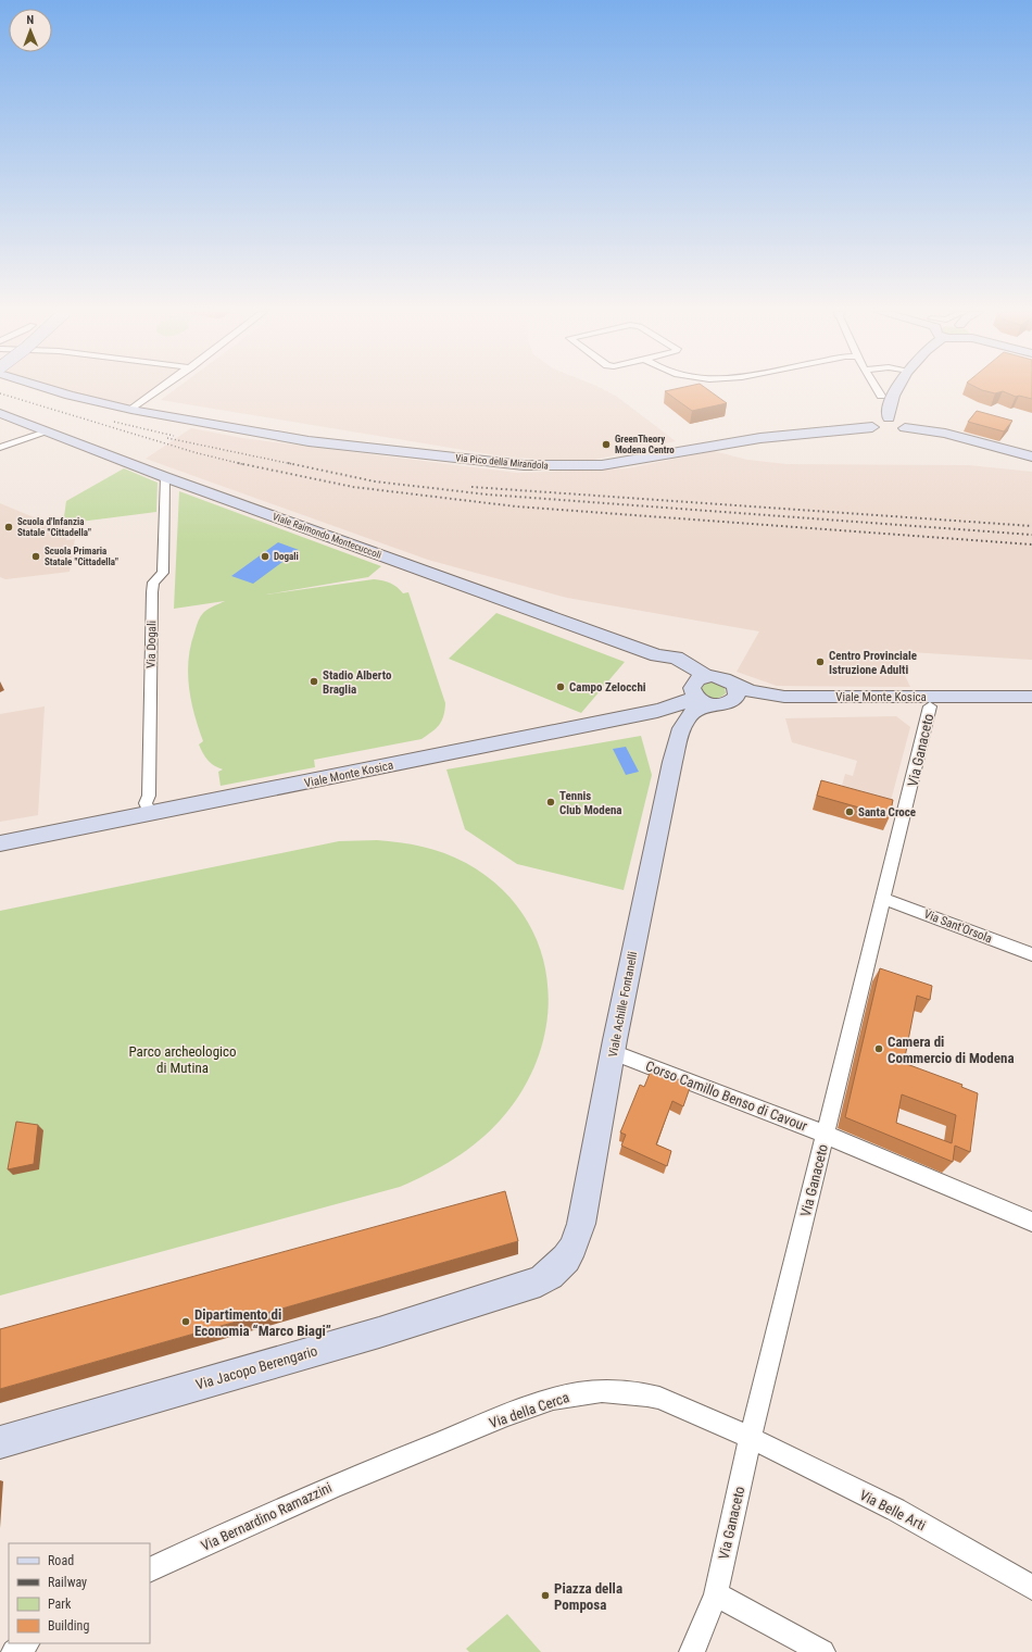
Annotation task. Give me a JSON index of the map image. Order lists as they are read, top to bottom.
{
  "streets": {
    "street": [
      "Via Pico della Mirandola",
      "Viale Raimondo Montecuccoli",
      "Via Dogali",
      "Viale Monte Kosica",
      "Via Ganaceto",
      "Via Sant'Orsola",
      "Viale Achille Fontanelli",
      "Corso Camillo Benso di Cavour",
      "Via Jacopo Berengario",
      "Via della Cerca",
      "Via Belle Arti",
      "Via Bernardino Ramazzini"
    ]
  },
  "crossings": [
    ["Viale Raimondo Montecuccoli", "Via Dogali"],
    ["Viale Raimondo Montecuccoli", "Viale Monte Kosica"],
    ["Viale Raimondo Montecuccoli", "Viale Achille Fontanelli"],
    ["Via Dogali", "Viale Monte Kosica"],
    ["Viale Monte Kosica", "Via Ganaceto"],
    ["Viale Monte Kosica", "Viale Achille Fontanelli"],
    ["Via Ganaceto", "Via Sant'Orsola"],
    ["Via Ganaceto", "Corso Camillo Benso di Cavour"],
    ["Via Ganaceto", "Via della Cerca"],
    ["Via Ganaceto", "Via Belle Arti"],
    ["Viale Achille Fontanelli", "Corso Camillo Benso di Cavour"],
    ["Viale Achille Fontanelli", "Via Jacopo Berengario"],
    ["Via della Cerca", "Via Belle Arti"],
    ["Via della Cerca", "Via Bernardino Ramazzini"]
  ],
  "parks": ["Parco archeologico di Mutina"],
  "places": [
    "GreenTheory Modena Centro",
    "Scuola d'Infanzia Statale \"Cittadella\"",
    "Scuola Primaria Statale \"Cittadella\"",
    "Dogali",
    "Centro Provinciale Istruzione Adulti",
    "Stadio Alberto Braglia",
    "Campo Zelocchi",
    "Tennis Club Modena",
    "Santa Croce",
    "Camera di Commercio di Modena",
    "Dipartimento di Economia “Marco Biagi”",
    "Piazza della Pomposa"
  ],
  "legend": [
    "Road",
    "Railway",
    "Park",
    "Building"
  ],
  "north": "top"
}
